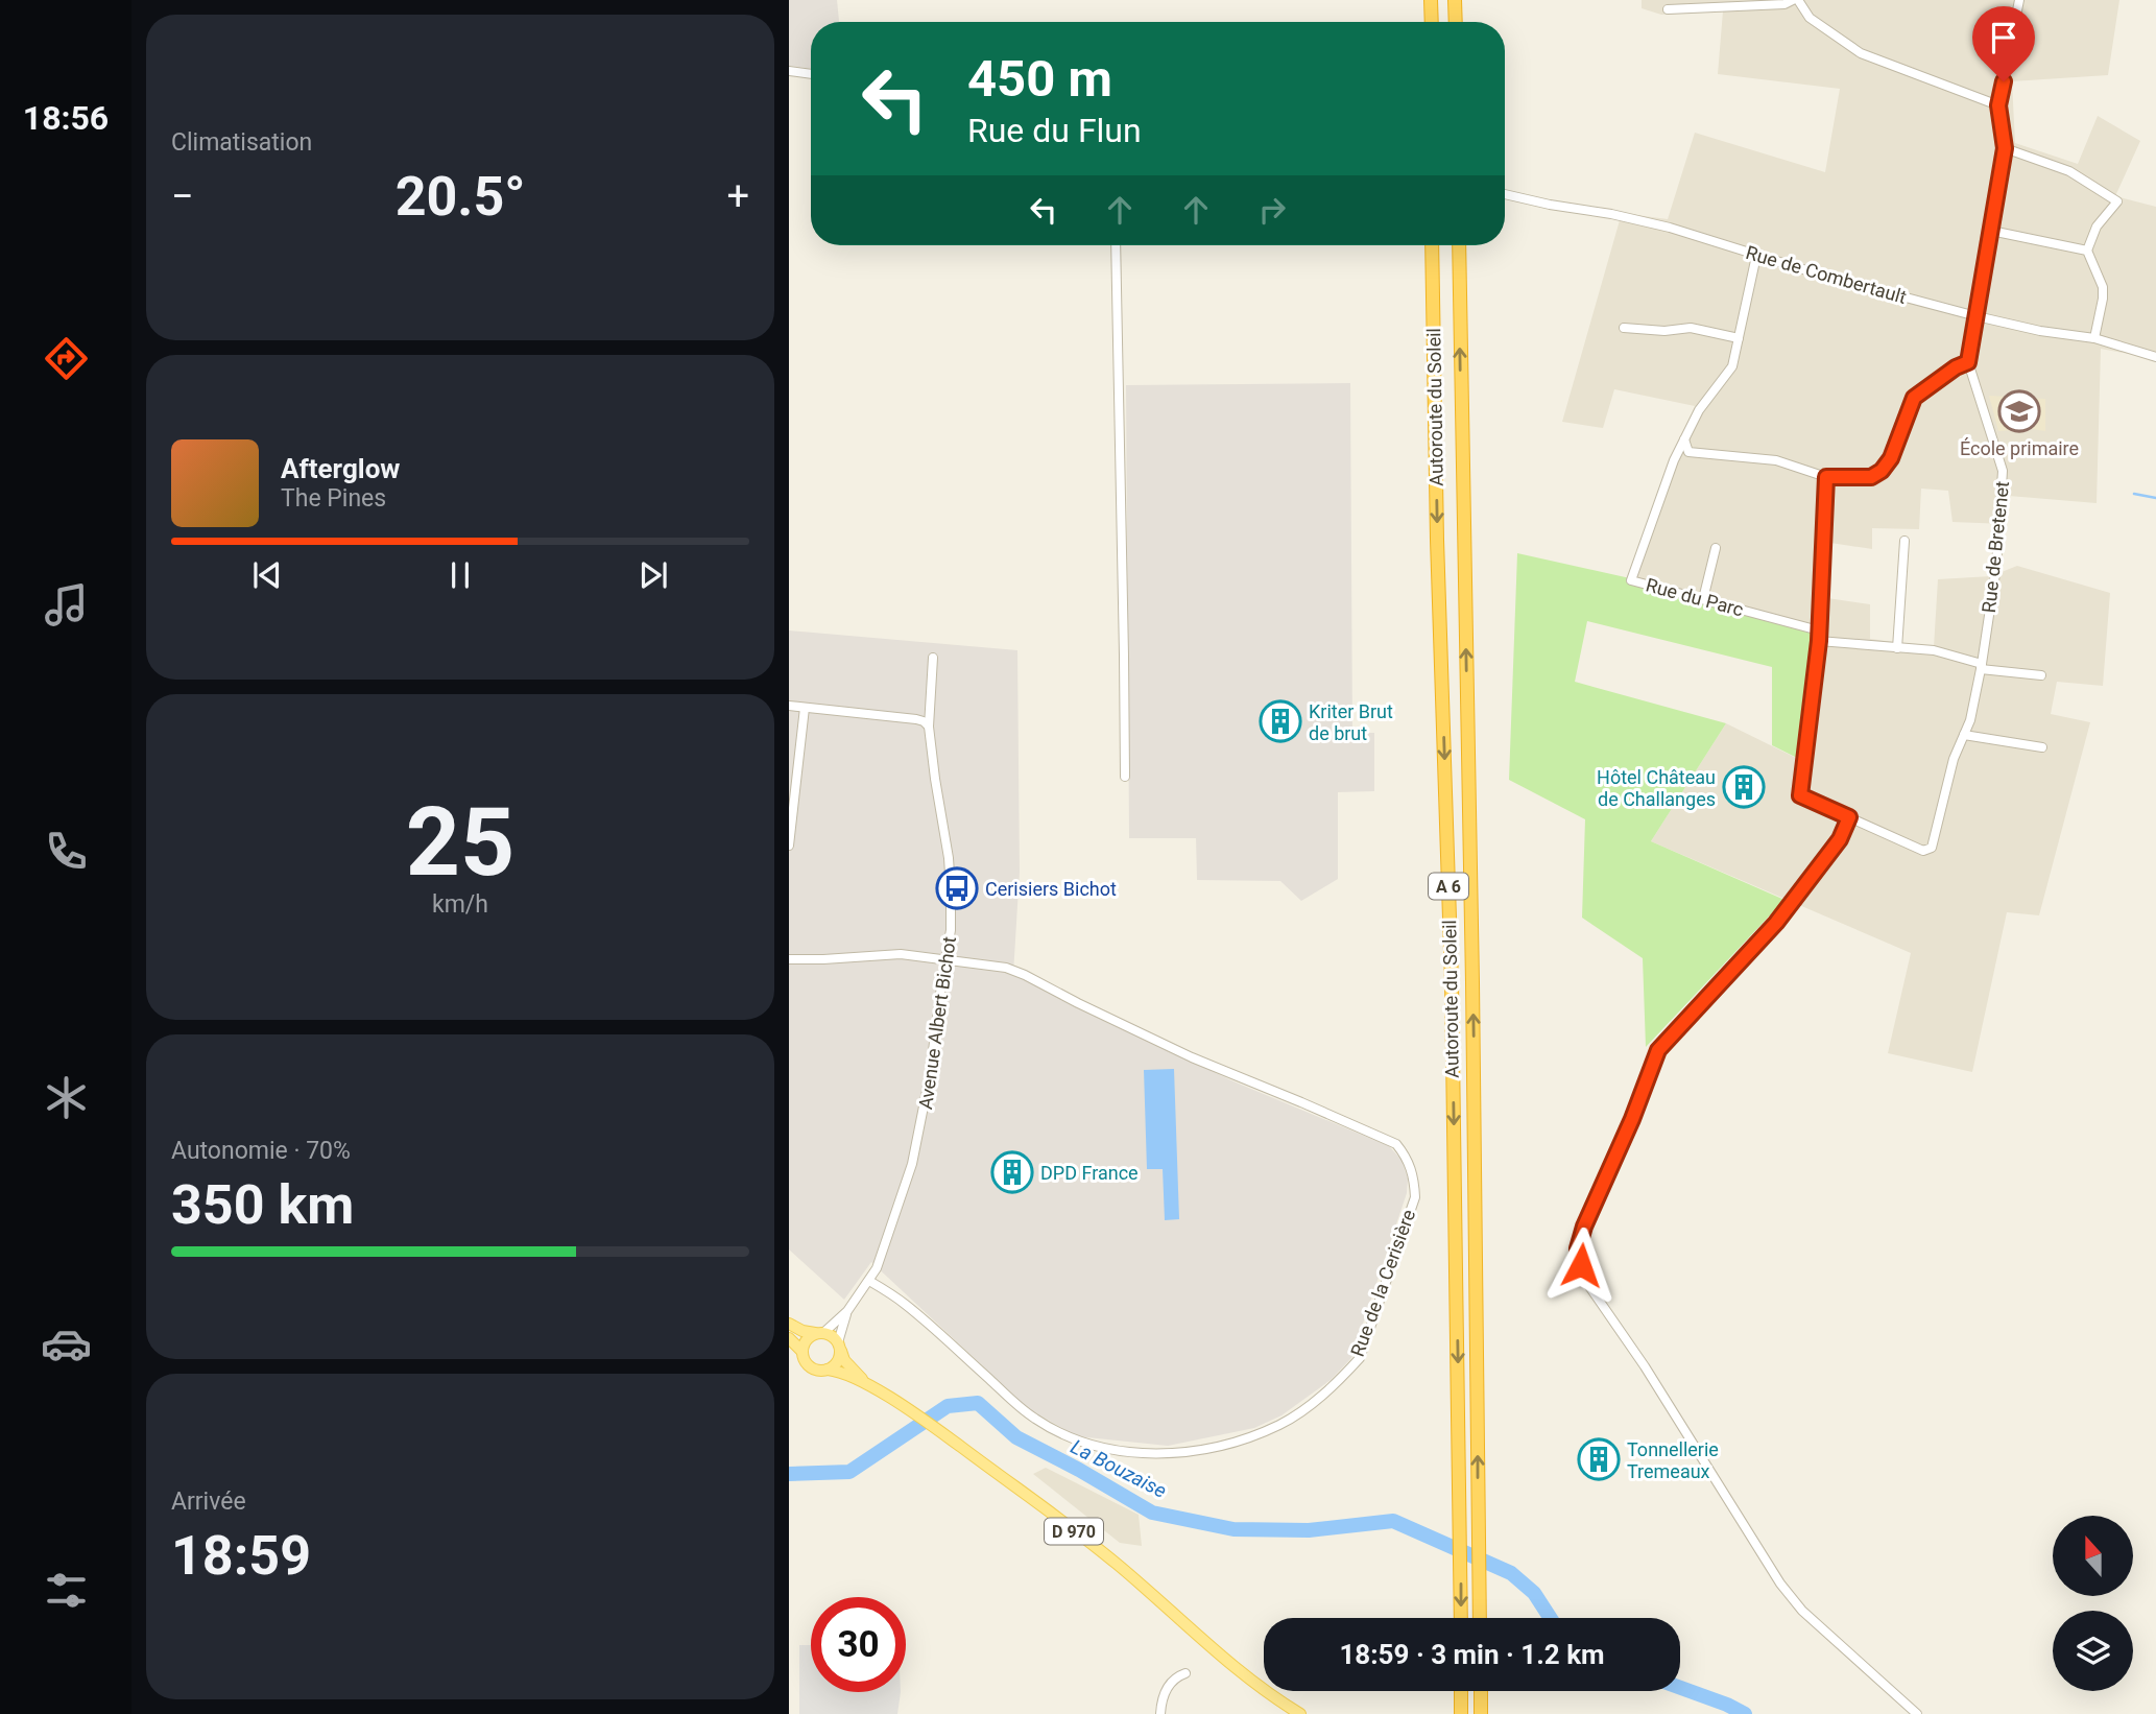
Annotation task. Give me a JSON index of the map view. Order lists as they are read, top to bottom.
{
  "streets": {
    "highway": ["Autoroute du Soleil", "A 6"],
    "main road": ["D 970"],
    "street": [
      "Rue de Combertault",
      "Rue de Bretenet",
      "Rue du Parc",
      "Avenue Albert Bichot",
      "Rue de la Cerisière"
    ]
  },
  "crossings": [
    ["Avenue Albert Bichot", "Rue de la Cerisière"]
  ],
  "water": ["La Bouzaise"],
  "places": {
    "school or university": ["École primaire"],
    "building": [
      "Kriter Brut de brut",
      "Hôtel Château de Challanges",
      "DPD France",
      "Tonnellerie Tremeaux"
    ],
    "bus stop": ["Cerisiers Bichot"]
  },
  "north": "top",
  "page": {
    "tabs": "18:56",
    "tile": [
      "Climatisation",
      ["25", "km/h"],
      ["Autonomie · 70%", "350 km"],
      ["Arrivée", "18:59"]
    ],
    "turn": ["450 m", "Rue du Flun"],
    "heat": ["−", "20.5°", "+"],
    "song": ["Afterglow", "The Pines"],
    "limit": "30",
    "trip": "18:59 · 3 min · 1.2 km"
  }
}
